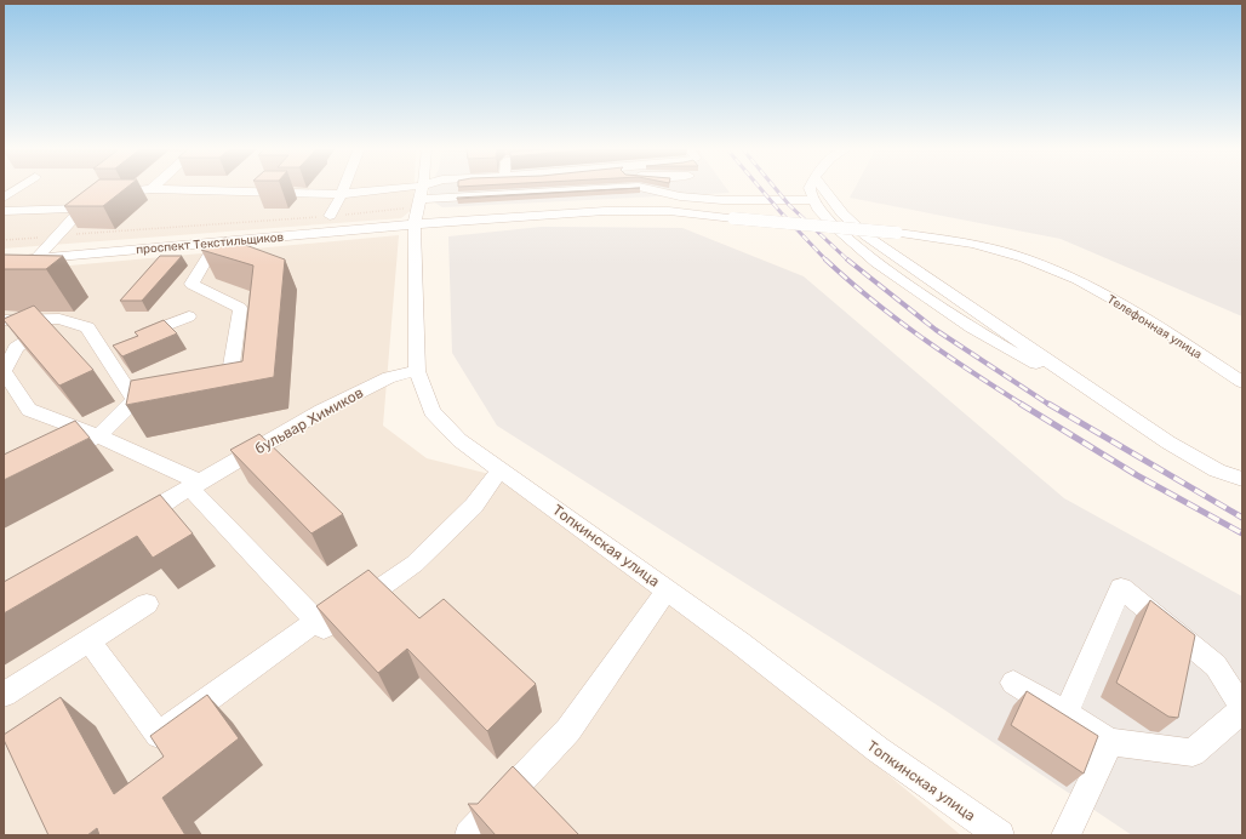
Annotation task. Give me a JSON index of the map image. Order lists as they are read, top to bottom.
{
  "streets": {
    "street": [
      "проспект Текстильщиков",
      "Телефонная улица",
      "бульвар Химиков",
      "Топкинская улица"
    ]
  },
  "crossings": [
    ["проспект Текстильщиков", "Телефонная улица"],
    ["проспект Текстильщиков", "Топкинская улица"],
    ["Телефонная улица", "Топкинская улица"],
    ["бульвар Химиков", "Топкинская улица"]
  ]
}
